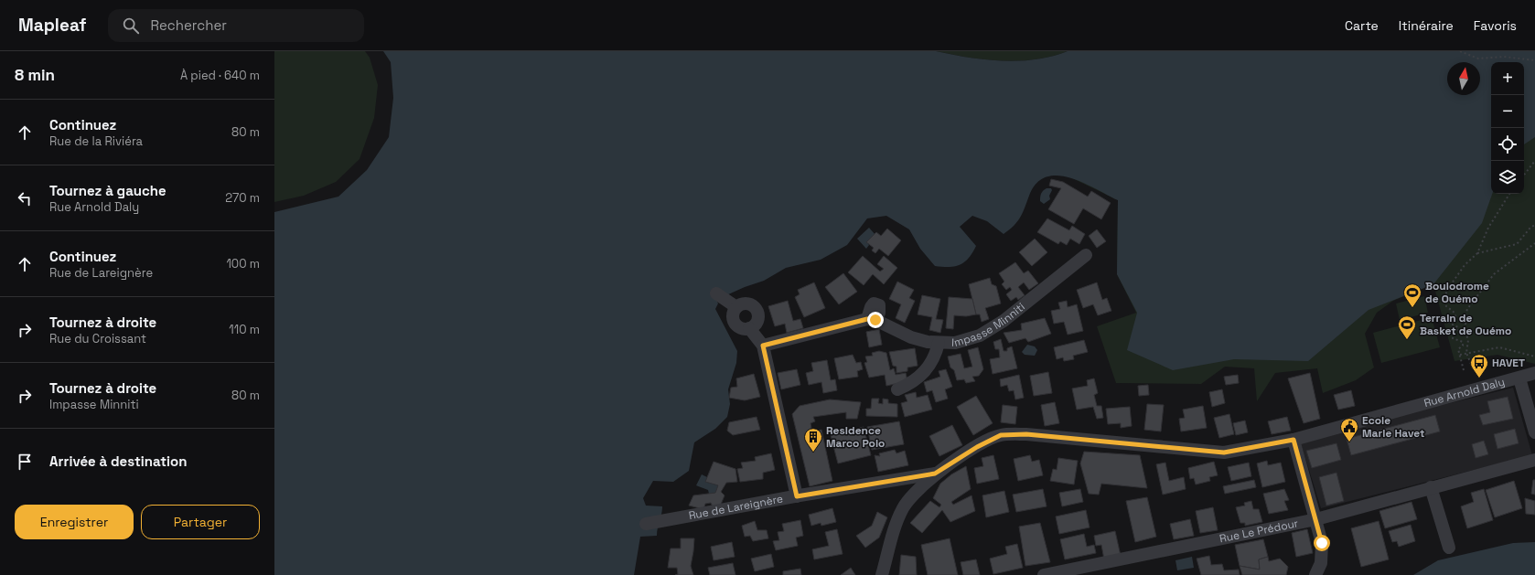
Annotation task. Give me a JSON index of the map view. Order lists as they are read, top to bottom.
{
  "streets": {
    "street": [
      "Impasse Minniti",
      "Rue Arnold Daly",
      "Rue de Lareignère",
      "Rue Le Prédour"
    ]
  },
  "crossings": [
    ["Rue Arnold Daly", "Rue de Lareignère"]
  ],
  "places": {
    "sports": ["Boulodrome de Ouémo", "Terrain de Basket de Ouémo"],
    "bus stop": ["HAVET"],
    "public building": ["Ecole Marie Havet"],
    "building": ["Residence Marco Polo"]
  },
  "north": "top",
  "page": {
    "header": "Mapleaf",
    "search": "Rechercher",
    "nav": ["Carte", "Itinéraire", "Favoris"],
    "heading": ["8 min", "À pied · 640 m"],
    "map_buttons": ["+", "−"],
    "list": [
      ["Continuez", "Rue de la Riviéra", "80 m"],
      ["Tournez à gauche", "Rue Arnold Daly", "270 m"],
      ["Continuez", "Rue de Lareignère", "100 m"],
      ["Tournez à droite", "Rue du Croissant", "110 m"],
      ["Tournez à droite", "Impasse Minniti", "80 m"],
      "Arrivée à destination"
    ],
    "buttons": ["Enregistrer", "Partager"]
  }
}
